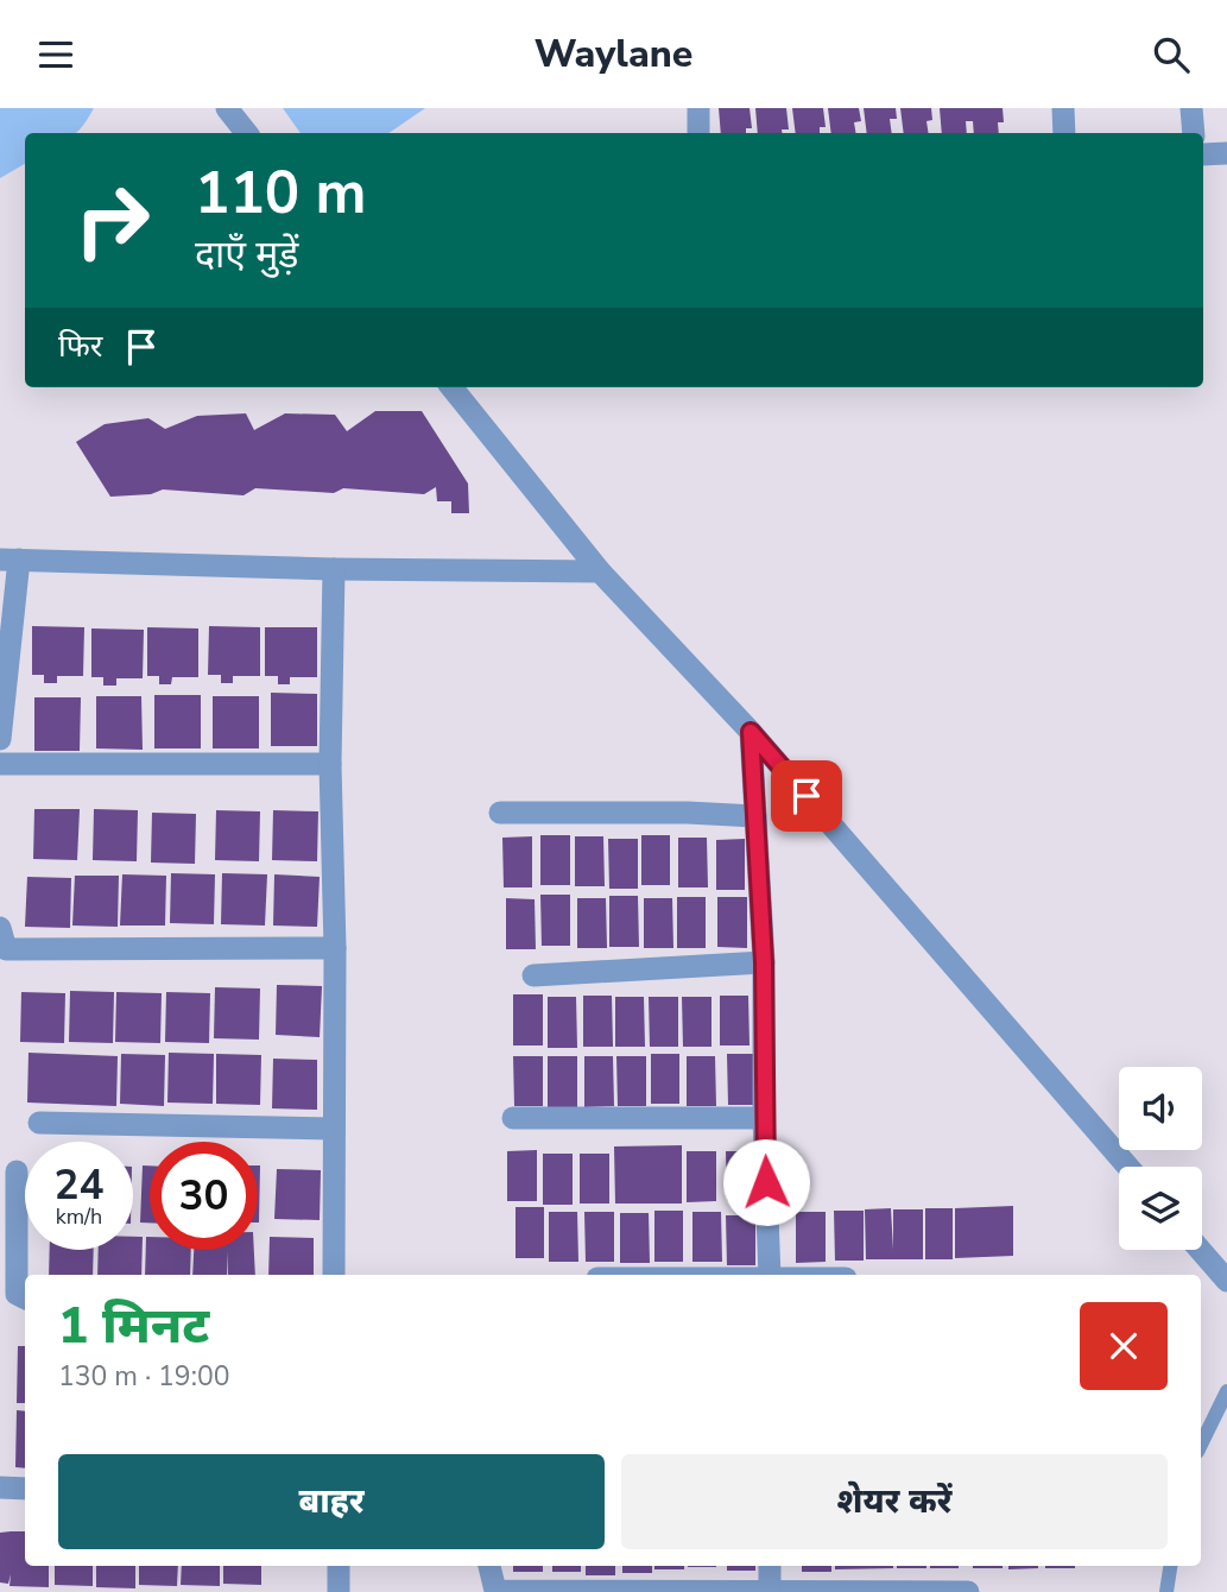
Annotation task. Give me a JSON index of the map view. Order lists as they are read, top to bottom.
{
  "page": {
    "header": "Waylane",
    "turn": ["110 m", "दाएँ मुड़ें"],
    "then": "फिर",
    "speed": "24 km/h",
    "limit": "30",
    "heading": ["1 मिनट", "130 m · 19:00"],
    "buttons": ["बाहर", "शेयर करें"]
  }
}
